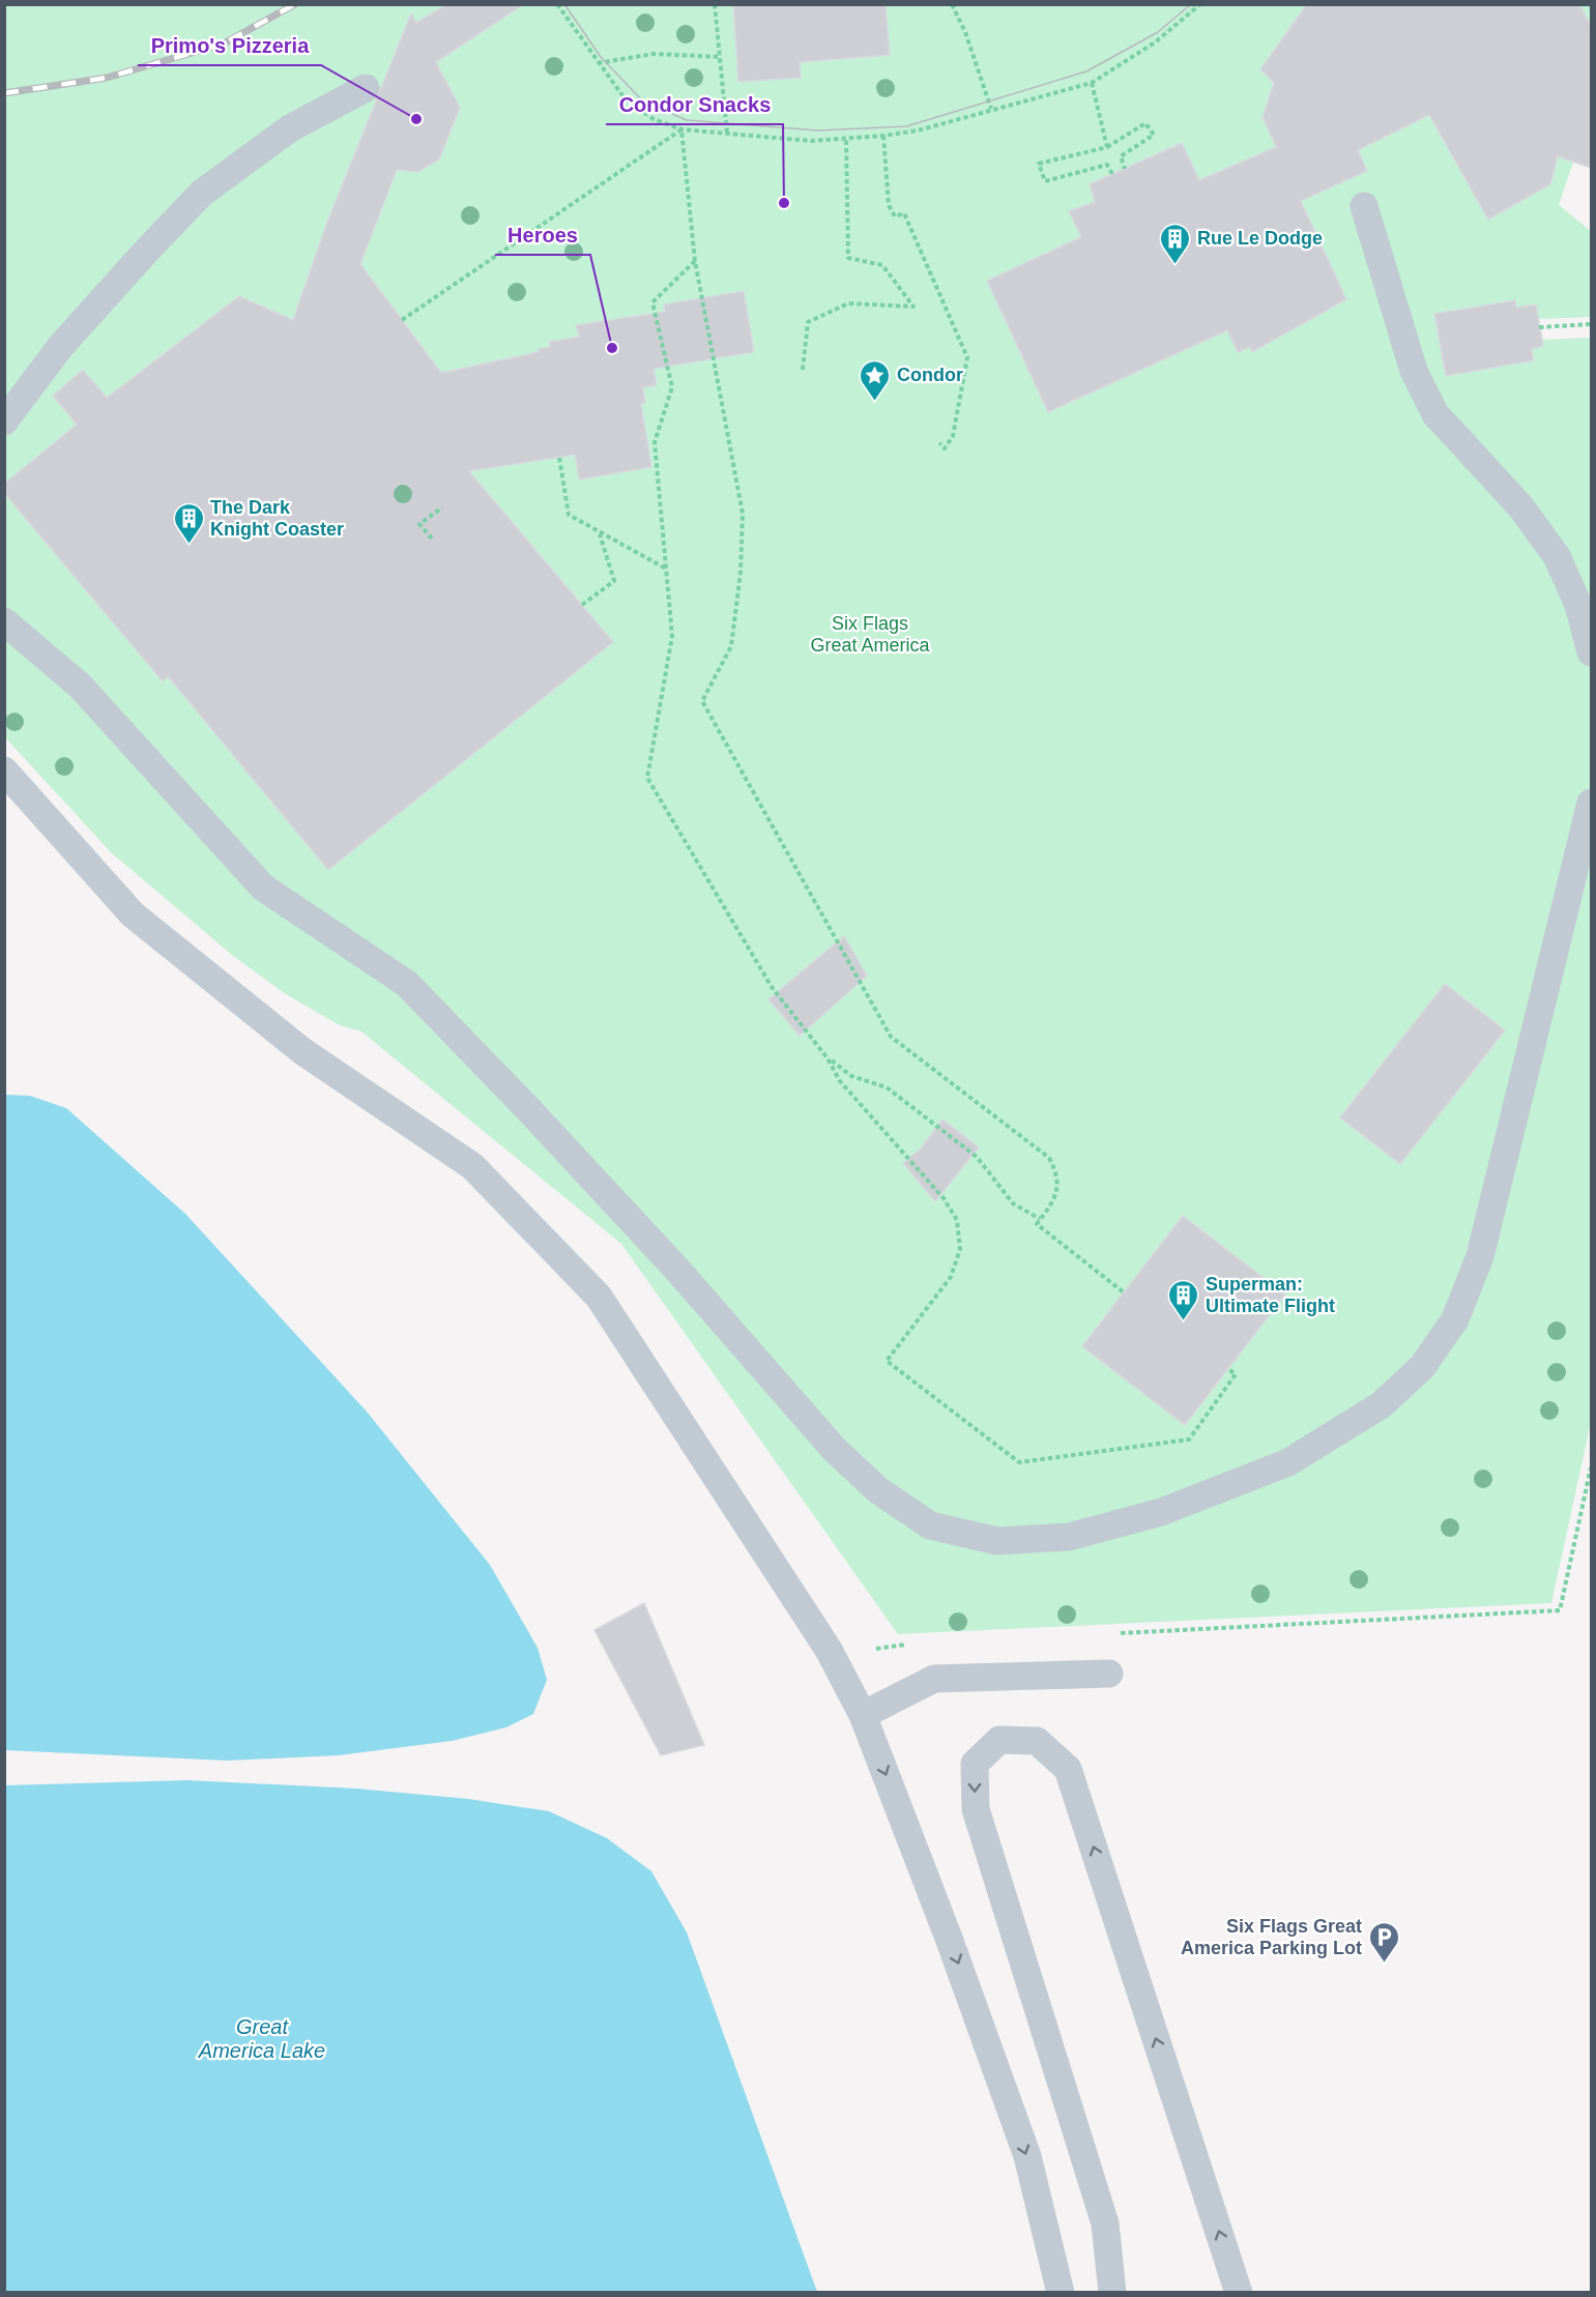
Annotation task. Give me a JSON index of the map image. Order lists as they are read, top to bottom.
{
  "water": ["Great America Lake"],
  "parks": ["Six Flags Great America"],
  "places": {
    "other": ["Primo's Pizzeria", "Condor Snacks", "Heroes"],
    "building": ["Rue Le Dodge", "The Dark Knight Coaster", "Superman: Ultimate Flight"],
    "place": ["Condor"],
    "parking": ["Six Flags Great America Parking Lot"]
  }
}
